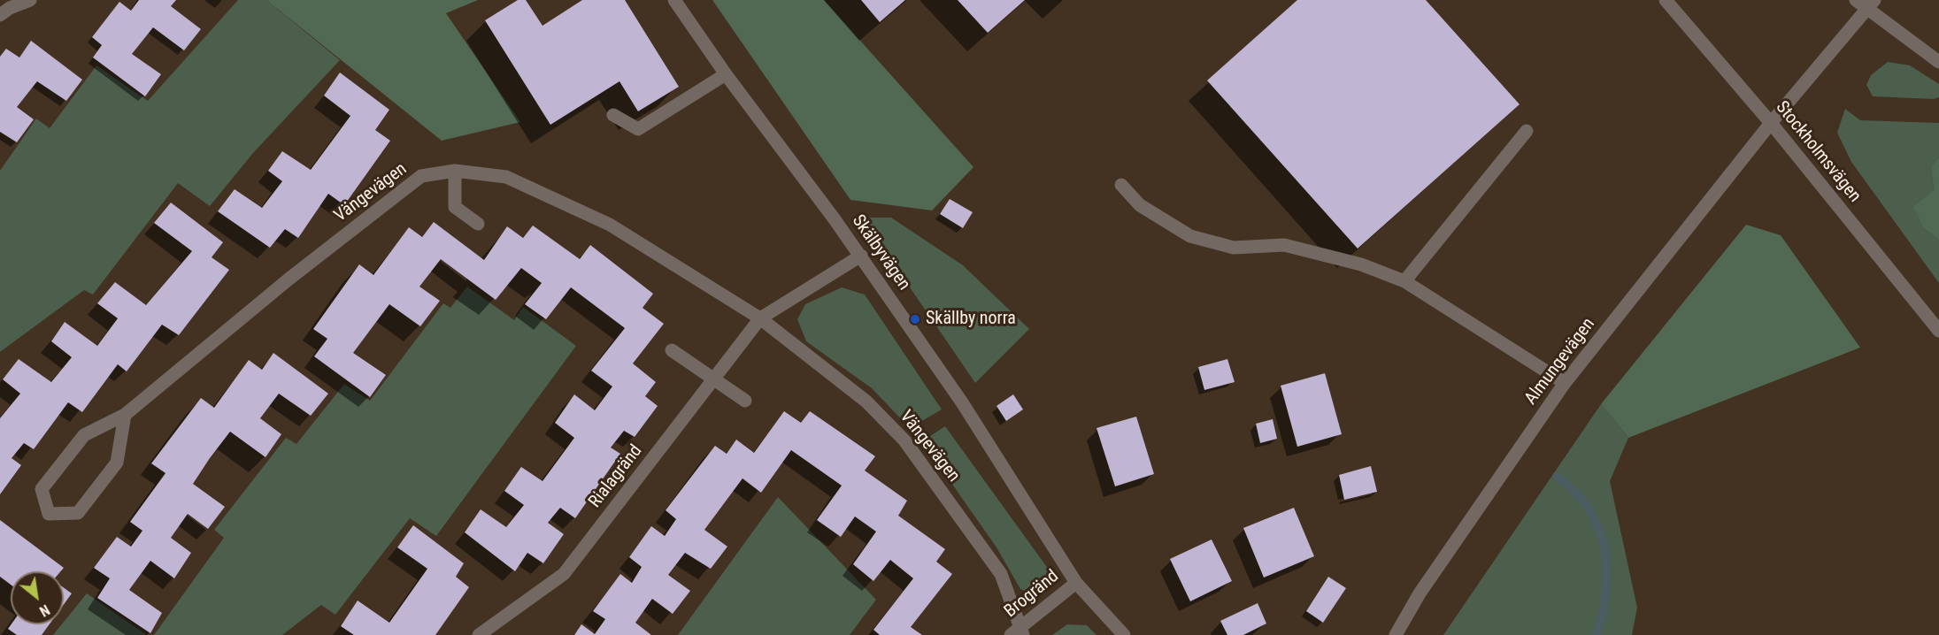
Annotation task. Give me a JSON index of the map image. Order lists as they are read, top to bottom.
{
  "streets": {
    "street": [
      "Stockholmsvägen",
      "Vängevägen",
      "Skälbyvägen",
      "Almungevägen",
      "Rialagränd",
      "Brogränd"
    ]
  },
  "crossings": [
    ["Stockholmsvägen", "Almungevägen"],
    ["Vängevägen", "Rialagränd"],
    ["Vängevägen", "Brogränd"],
    ["Skälbyvägen", "Brogränd"]
  ],
  "places": ["Skällby norra"],
  "north": "bottom right"
}
